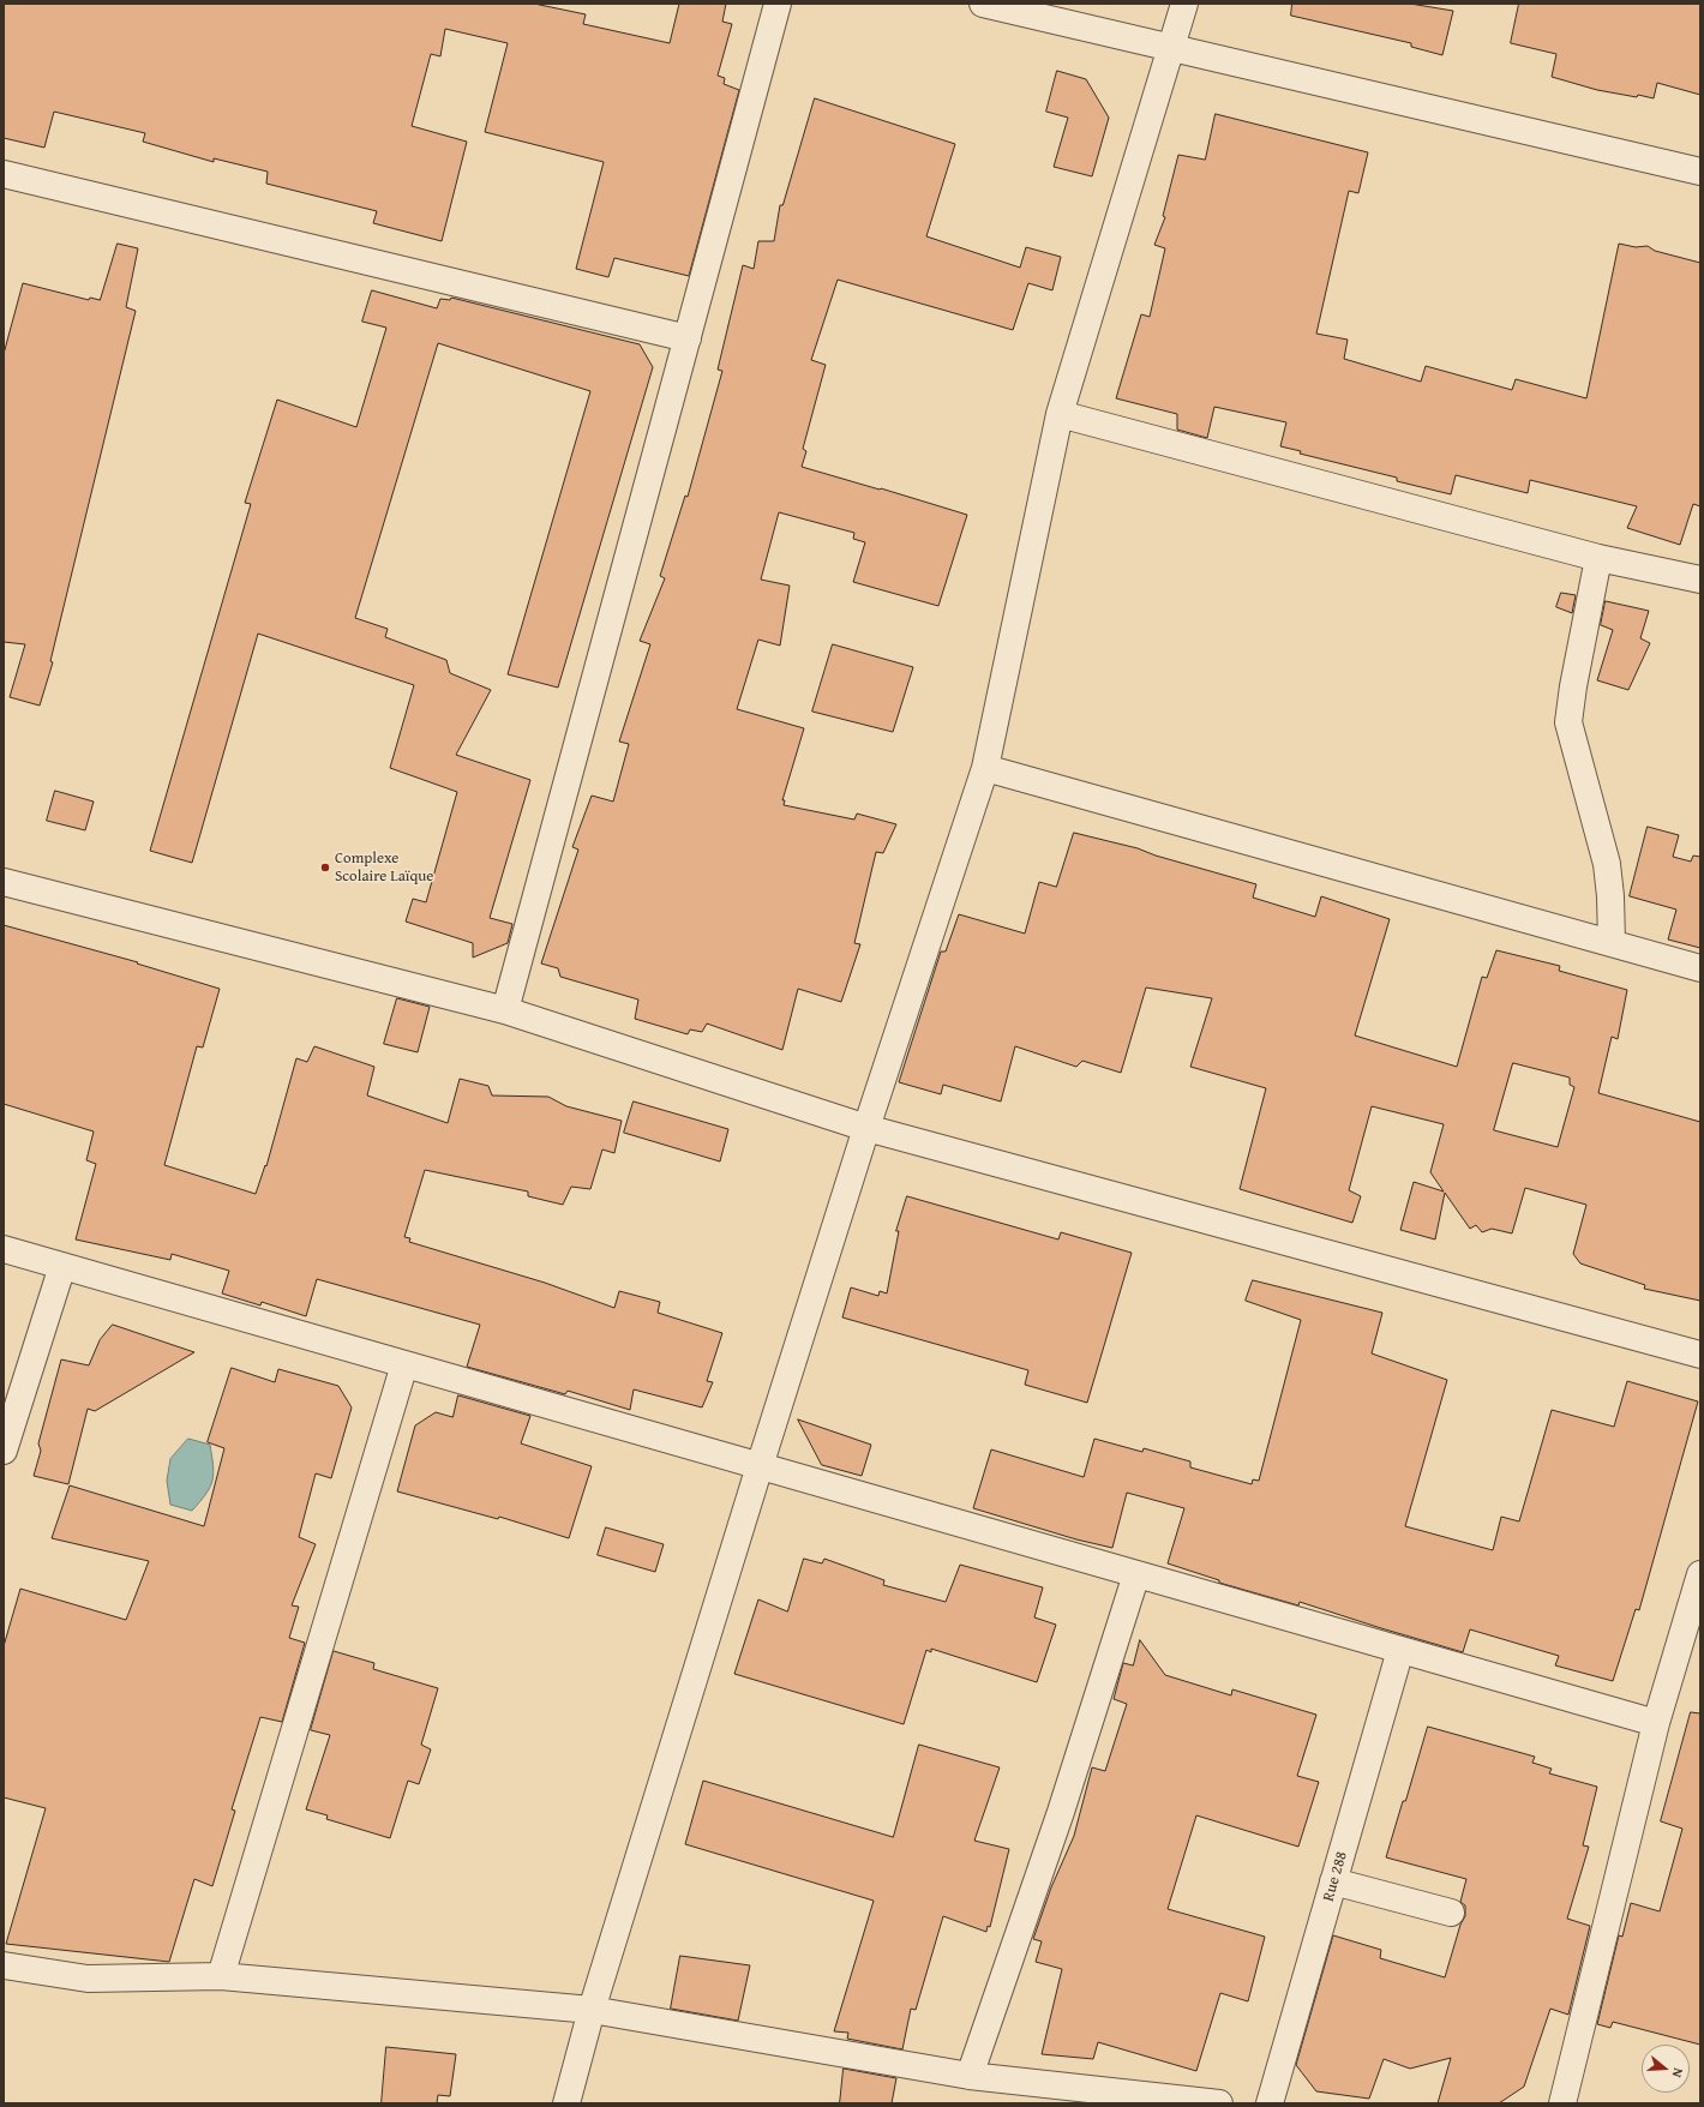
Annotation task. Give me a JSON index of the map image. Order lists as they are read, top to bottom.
{
  "streets": {
    "street": ["Rue 288"]
  },
  "places": ["Complexe Scolaire Laïque"],
  "north": "right"
}
